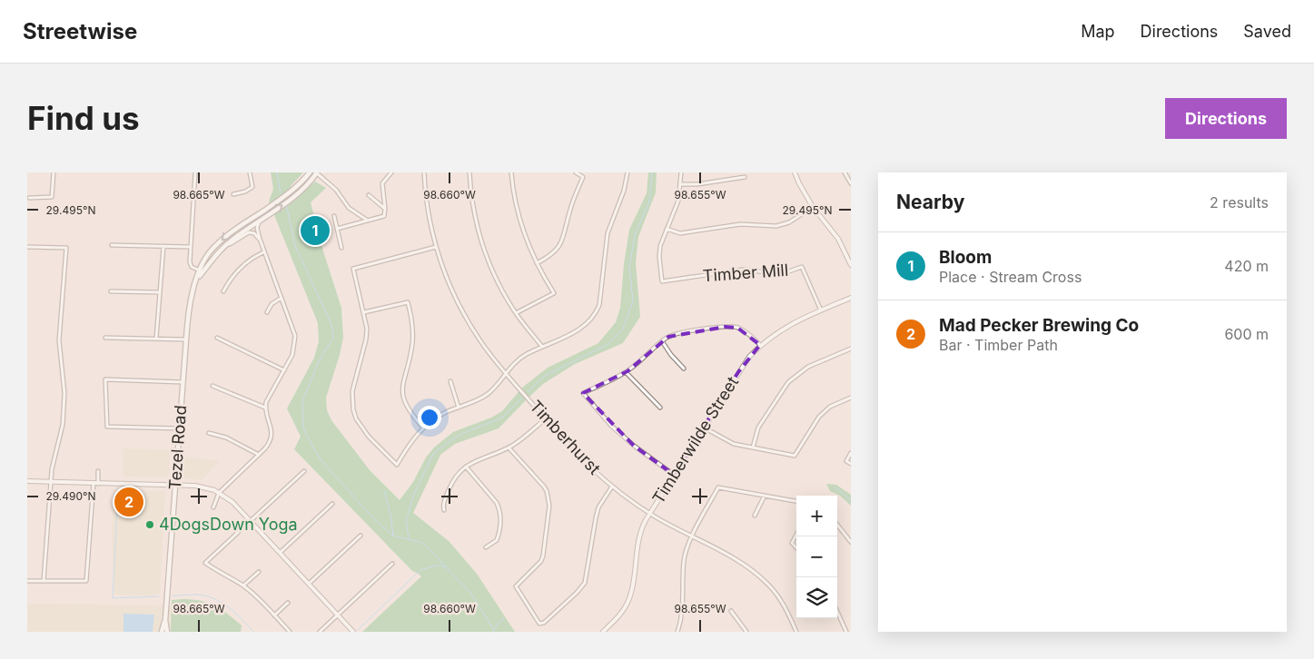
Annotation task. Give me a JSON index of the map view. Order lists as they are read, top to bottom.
{
  "streets": {
    "main road": ["Tezel Road"],
    "street": ["Timber Mill", "Timberhurst", "Timberwilde Street"]
  },
  "crossings": [
    ["Timber Mill", "Timberwilde Street"],
    ["Timberhurst", "Timberwilde Street"]
  ],
  "places": ["4DogsDown Yoga"],
  "page": {
    "header": "Streetwise",
    "nav": ["Map", "Directions", "Saved"],
    "buttons": "Directions",
    "title": "Find us",
    "heading": ["Nearby", "2 results"],
    "pins": ["1", "2"],
    "list": [
      {
        "mark": "1",
        "name": "Bloom",
        "note": "Place · Stream Cross",
        "value": "420 m"
      },
      {
        "mark": "2",
        "name": "Mad Pecker Brewing Co",
        "note": "Bar · Timber Path",
        "value": "600 m"
      }
    ],
    "map_buttons": ["+", "−"]
  },
  "coordinates": [
    "98.665°W",
    "98.660°W",
    "98.655°W",
    "29.495°N",
    "29.490°N"
  ]
}
